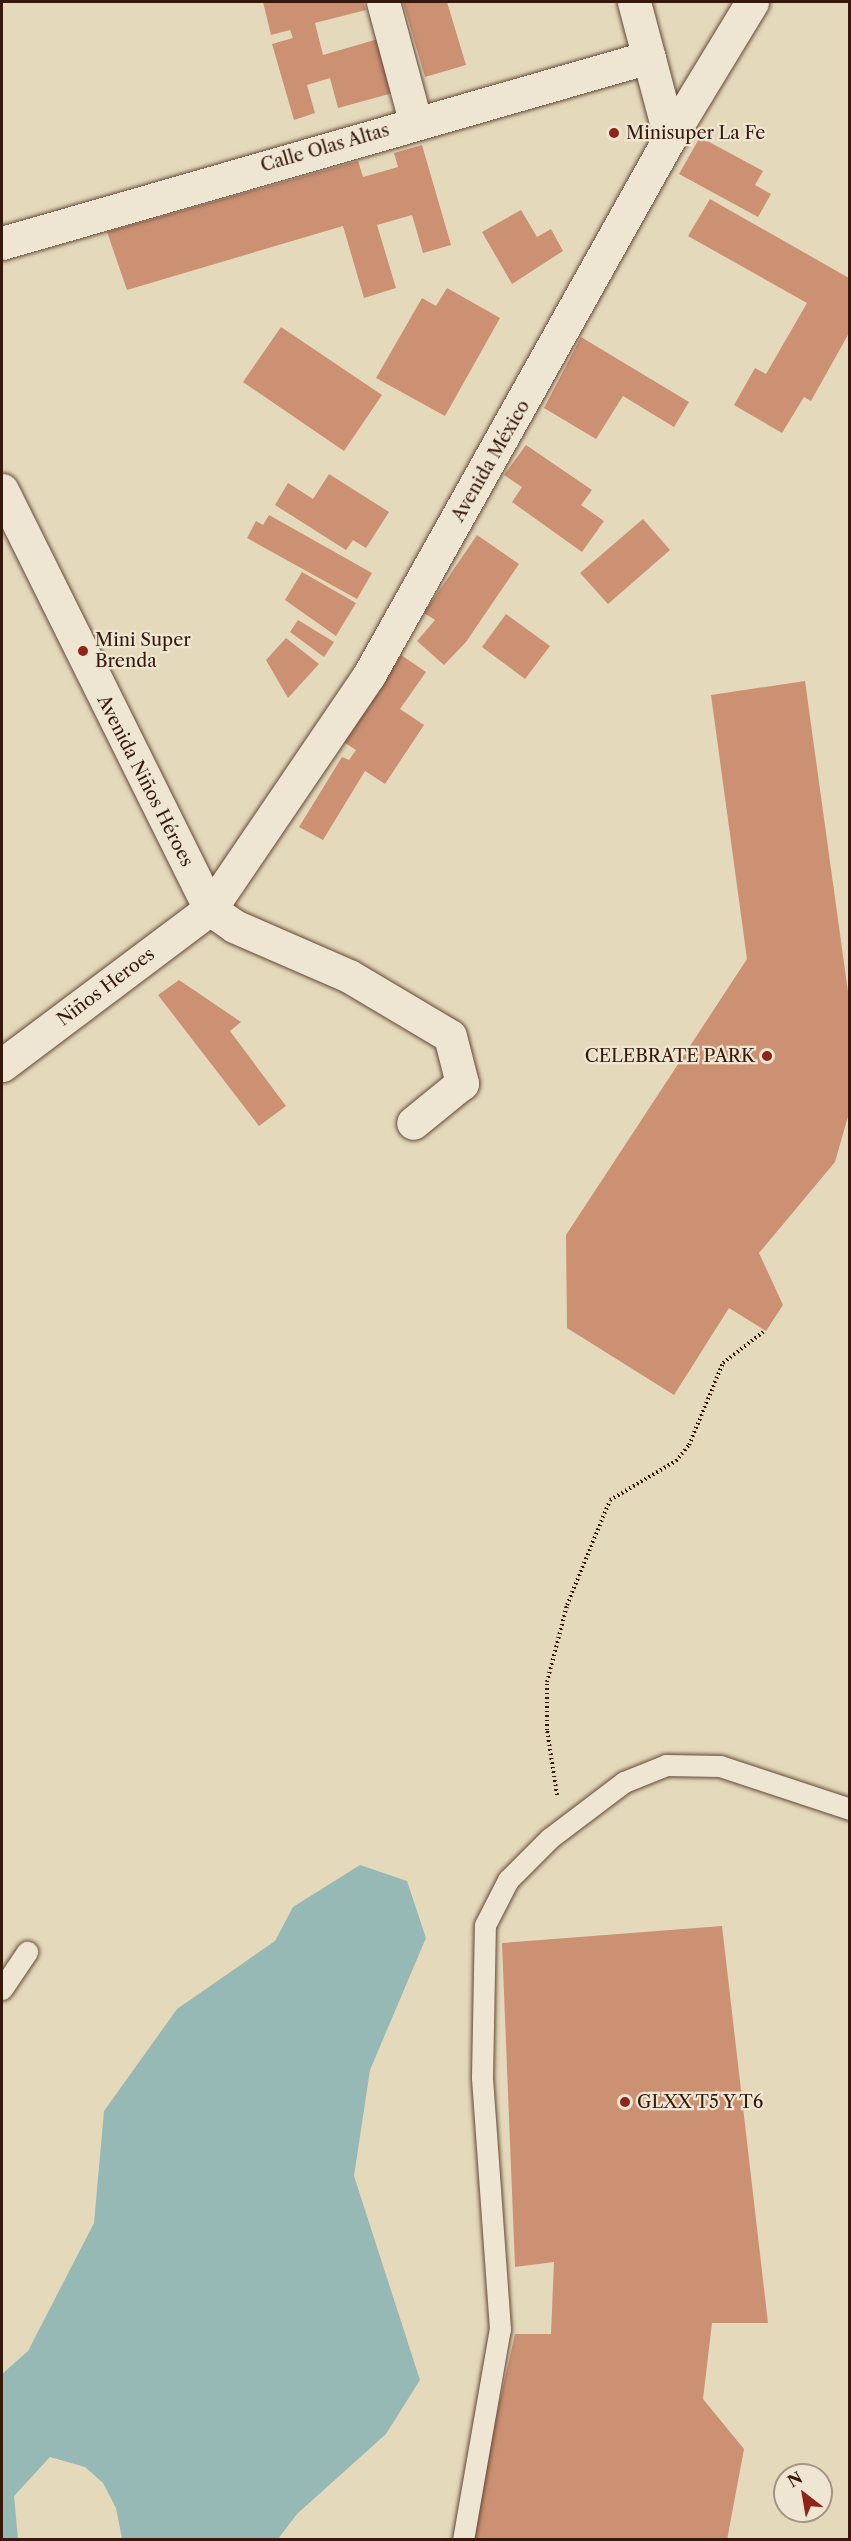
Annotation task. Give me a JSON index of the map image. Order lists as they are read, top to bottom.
{
  "streets": {
    "street": [
      "Calle Olas Altas",
      "Avenida México",
      "Avenida Niños Héroes",
      "Niños Heroes"
    ]
  },
  "crossings": [
    ["Avenida México", "Avenida Niños Héroes"],
    ["Avenida México", "Niños Heroes"],
    ["Avenida Niños Héroes", "Niños Heroes"]
  ],
  "places": [
    "Minisuper La Fe",
    "Mini Super Brenda",
    "CELEBRATE PARK",
    "GLXX T5 Y T6"
  ],
  "north": "top left"
}
